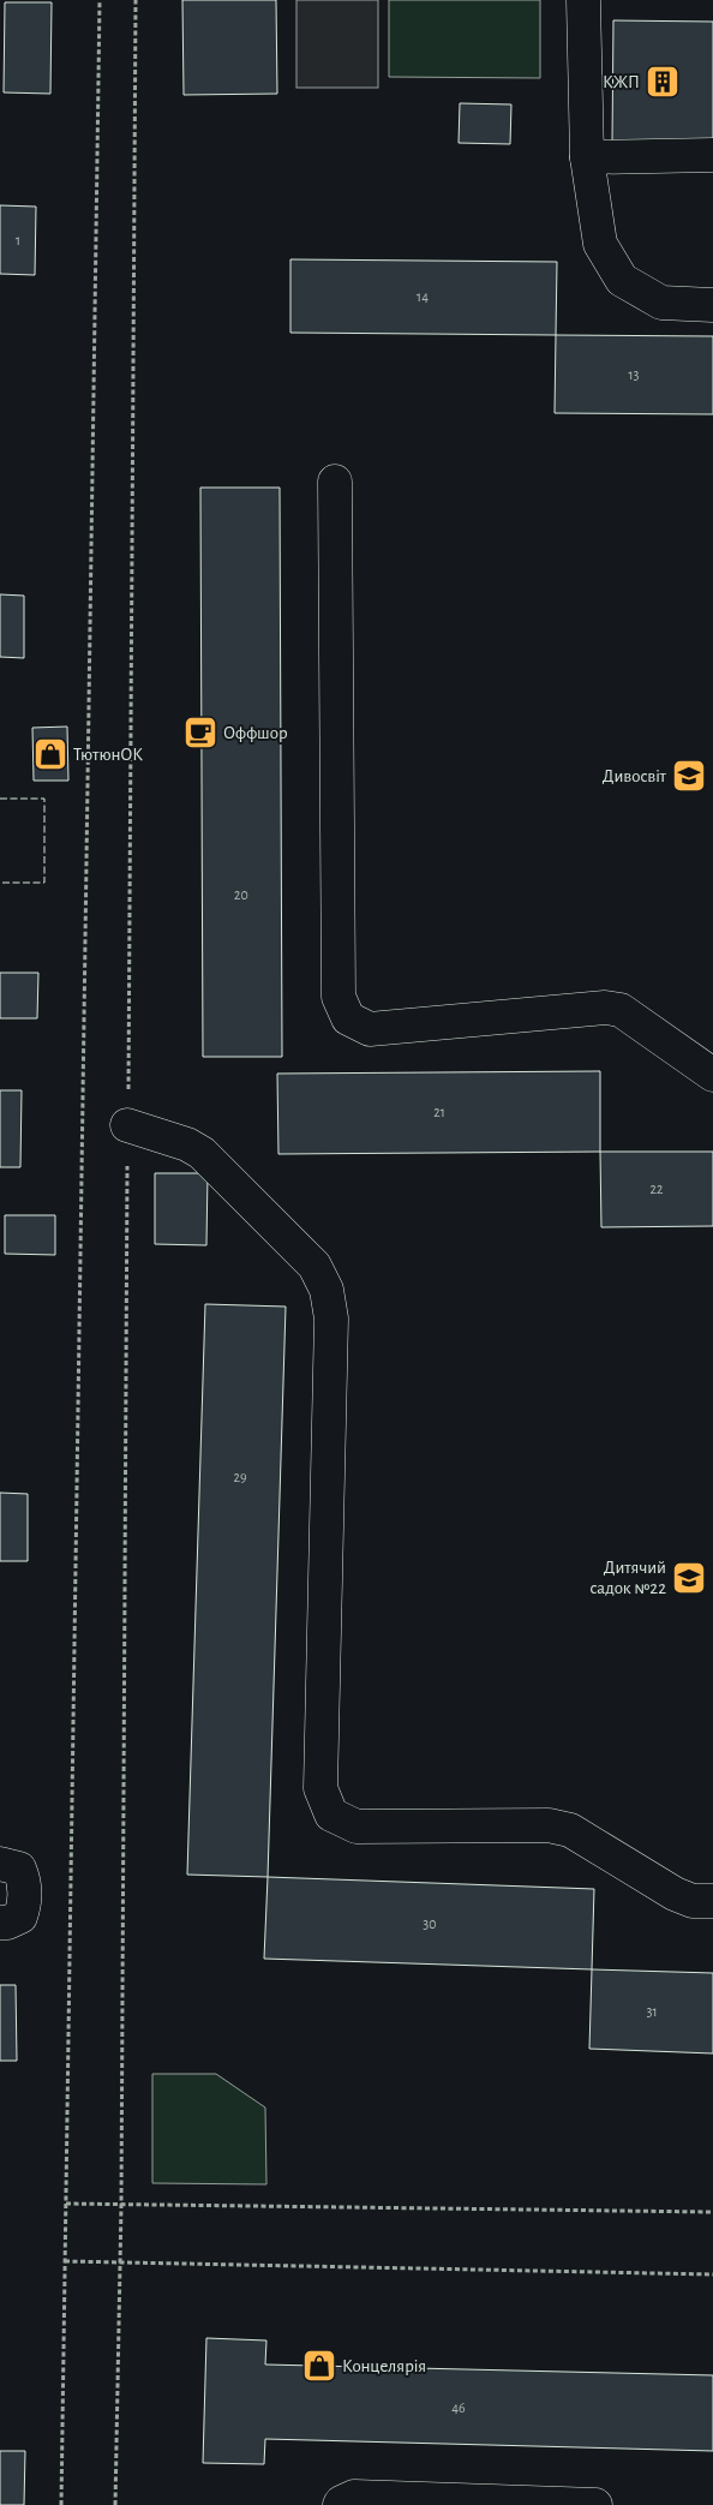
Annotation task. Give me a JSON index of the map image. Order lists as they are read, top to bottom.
{
  "places": {
    "building": ["КЖП"],
    "cafe": ["Оффшор"],
    "shop": ["ТютюнОК", "Концелярія"],
    "school or university": ["Дивосвіт", "Дитячий садок №22"]
  },
  "house_numbers": [
    "1",
    "14",
    "13",
    "20",
    "21",
    "22",
    "29",
    "30",
    "31",
    "46"
  ]
}
